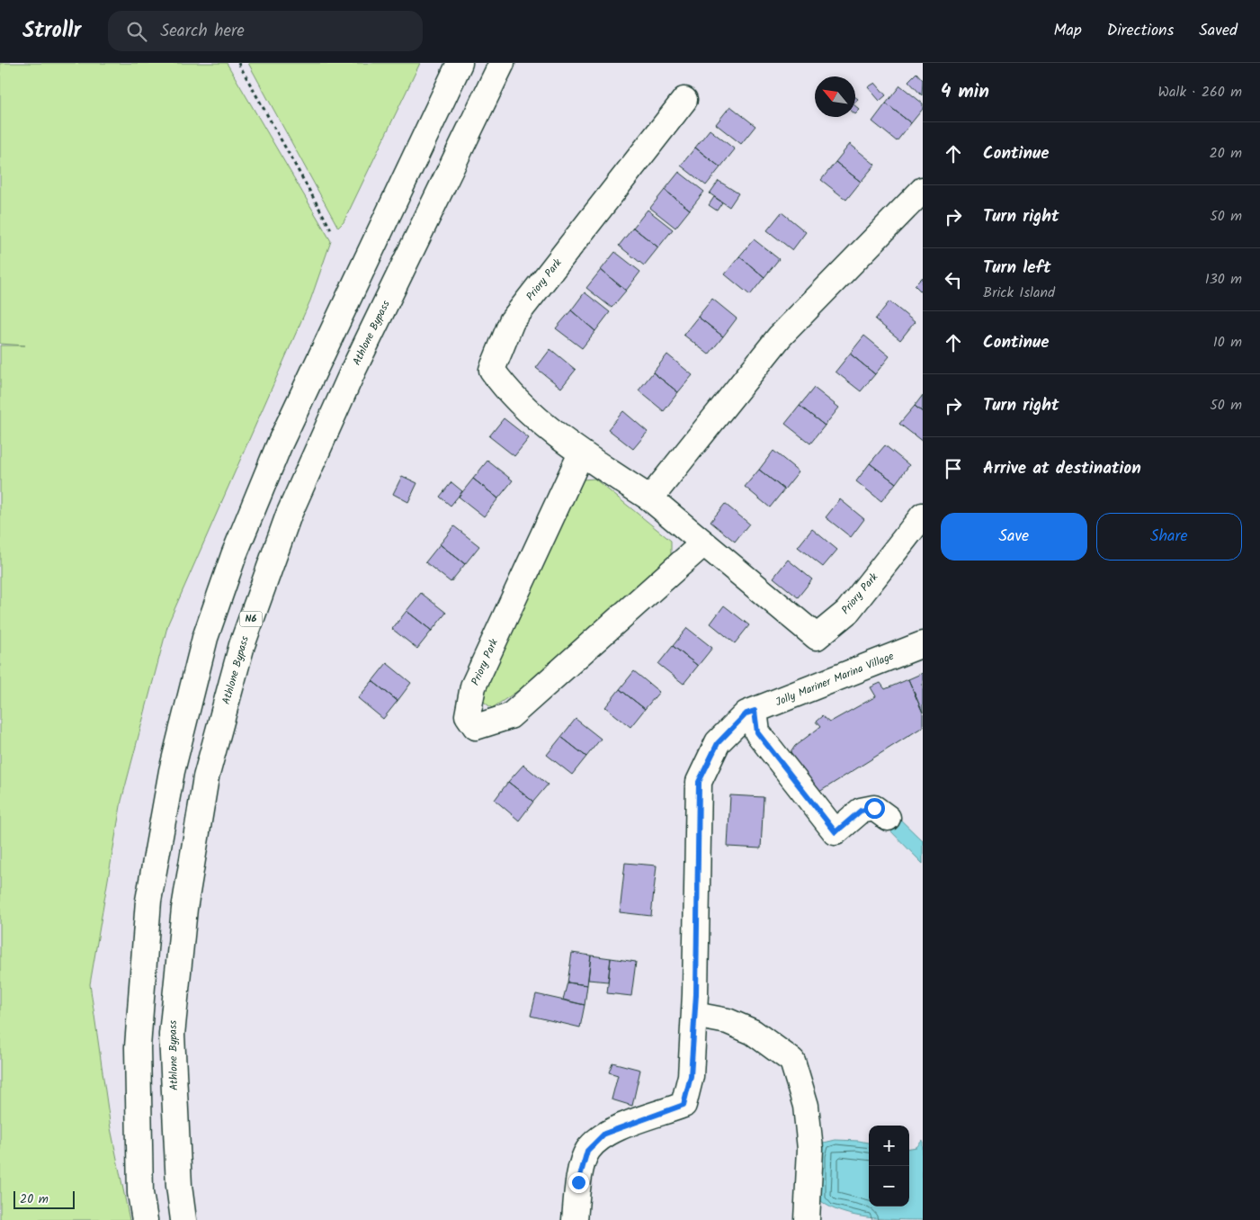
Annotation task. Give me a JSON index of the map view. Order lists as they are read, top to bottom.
{
  "streets": {
    "main road": [
      "Priory Park",
      "Athlone Bypass",
      "N6",
      "Jolly Mariner Marina Village"
    ]
  },
  "scale_bar": "20 m",
  "north": "top left",
  "page": {
    "header": "Strollr",
    "search": "Search here",
    "nav": ["Map", "Directions", "Saved"],
    "heading": ["4 min", "Walk · 260 m"],
    "list": [
      ["Continue", "20 m"],
      ["Turn right", "50 m"],
      ["Turn left", "Brick Island", "130 m"],
      ["Continue", "10 m"],
      ["Turn right", "50 m"],
      "Arrive at destination"
    ],
    "buttons": ["Save", "Share"],
    "map_buttons": ["+", "−"],
    "scale": "20 m"
  }
}
